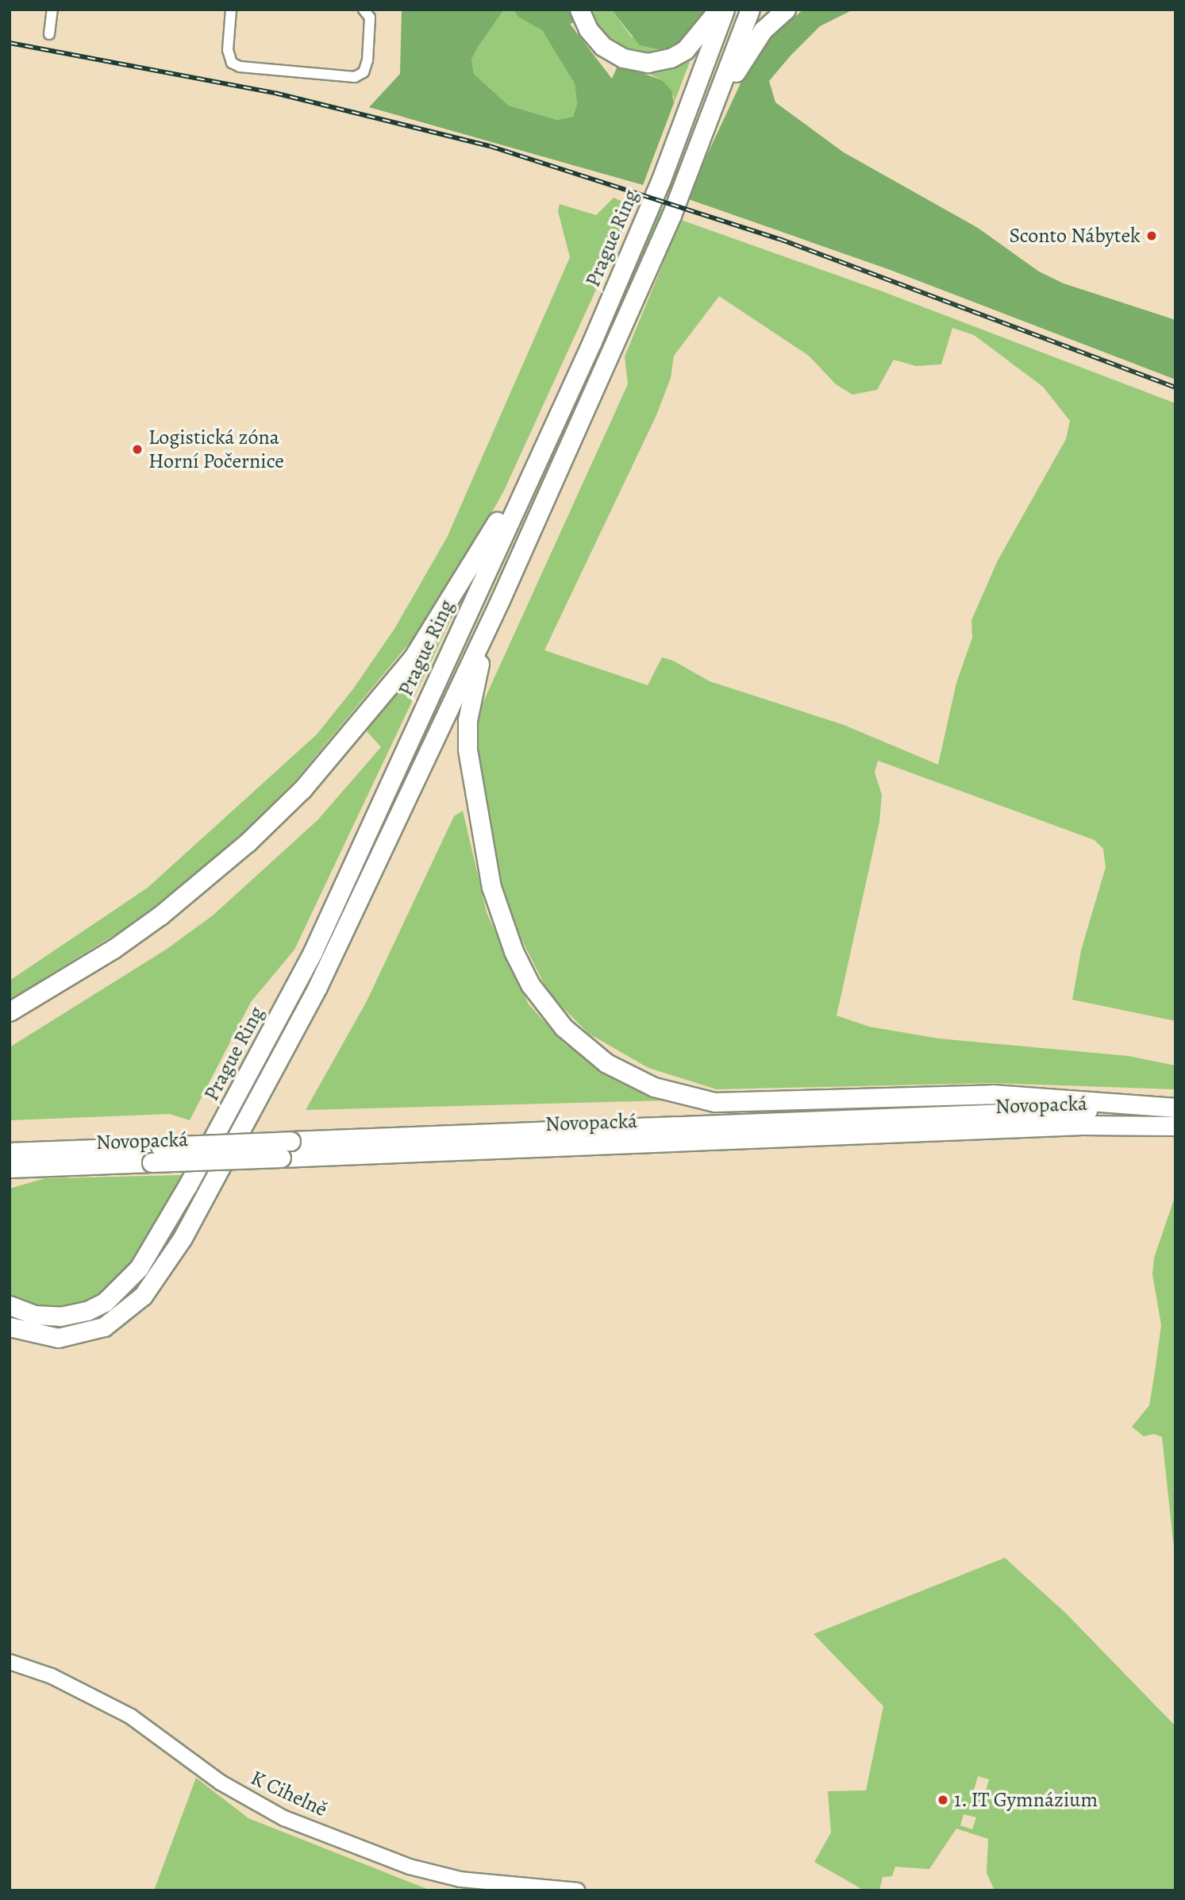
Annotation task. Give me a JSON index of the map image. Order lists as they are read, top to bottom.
{
  "streets": {
    "highway": ["Prague Ring", "Novopacká"],
    "street": ["K Cihelně"]
  },
  "places": ["Sconto Nábytek", "Logistická zóna Horní Počernice", "1. IT Gymnázium"]
}
